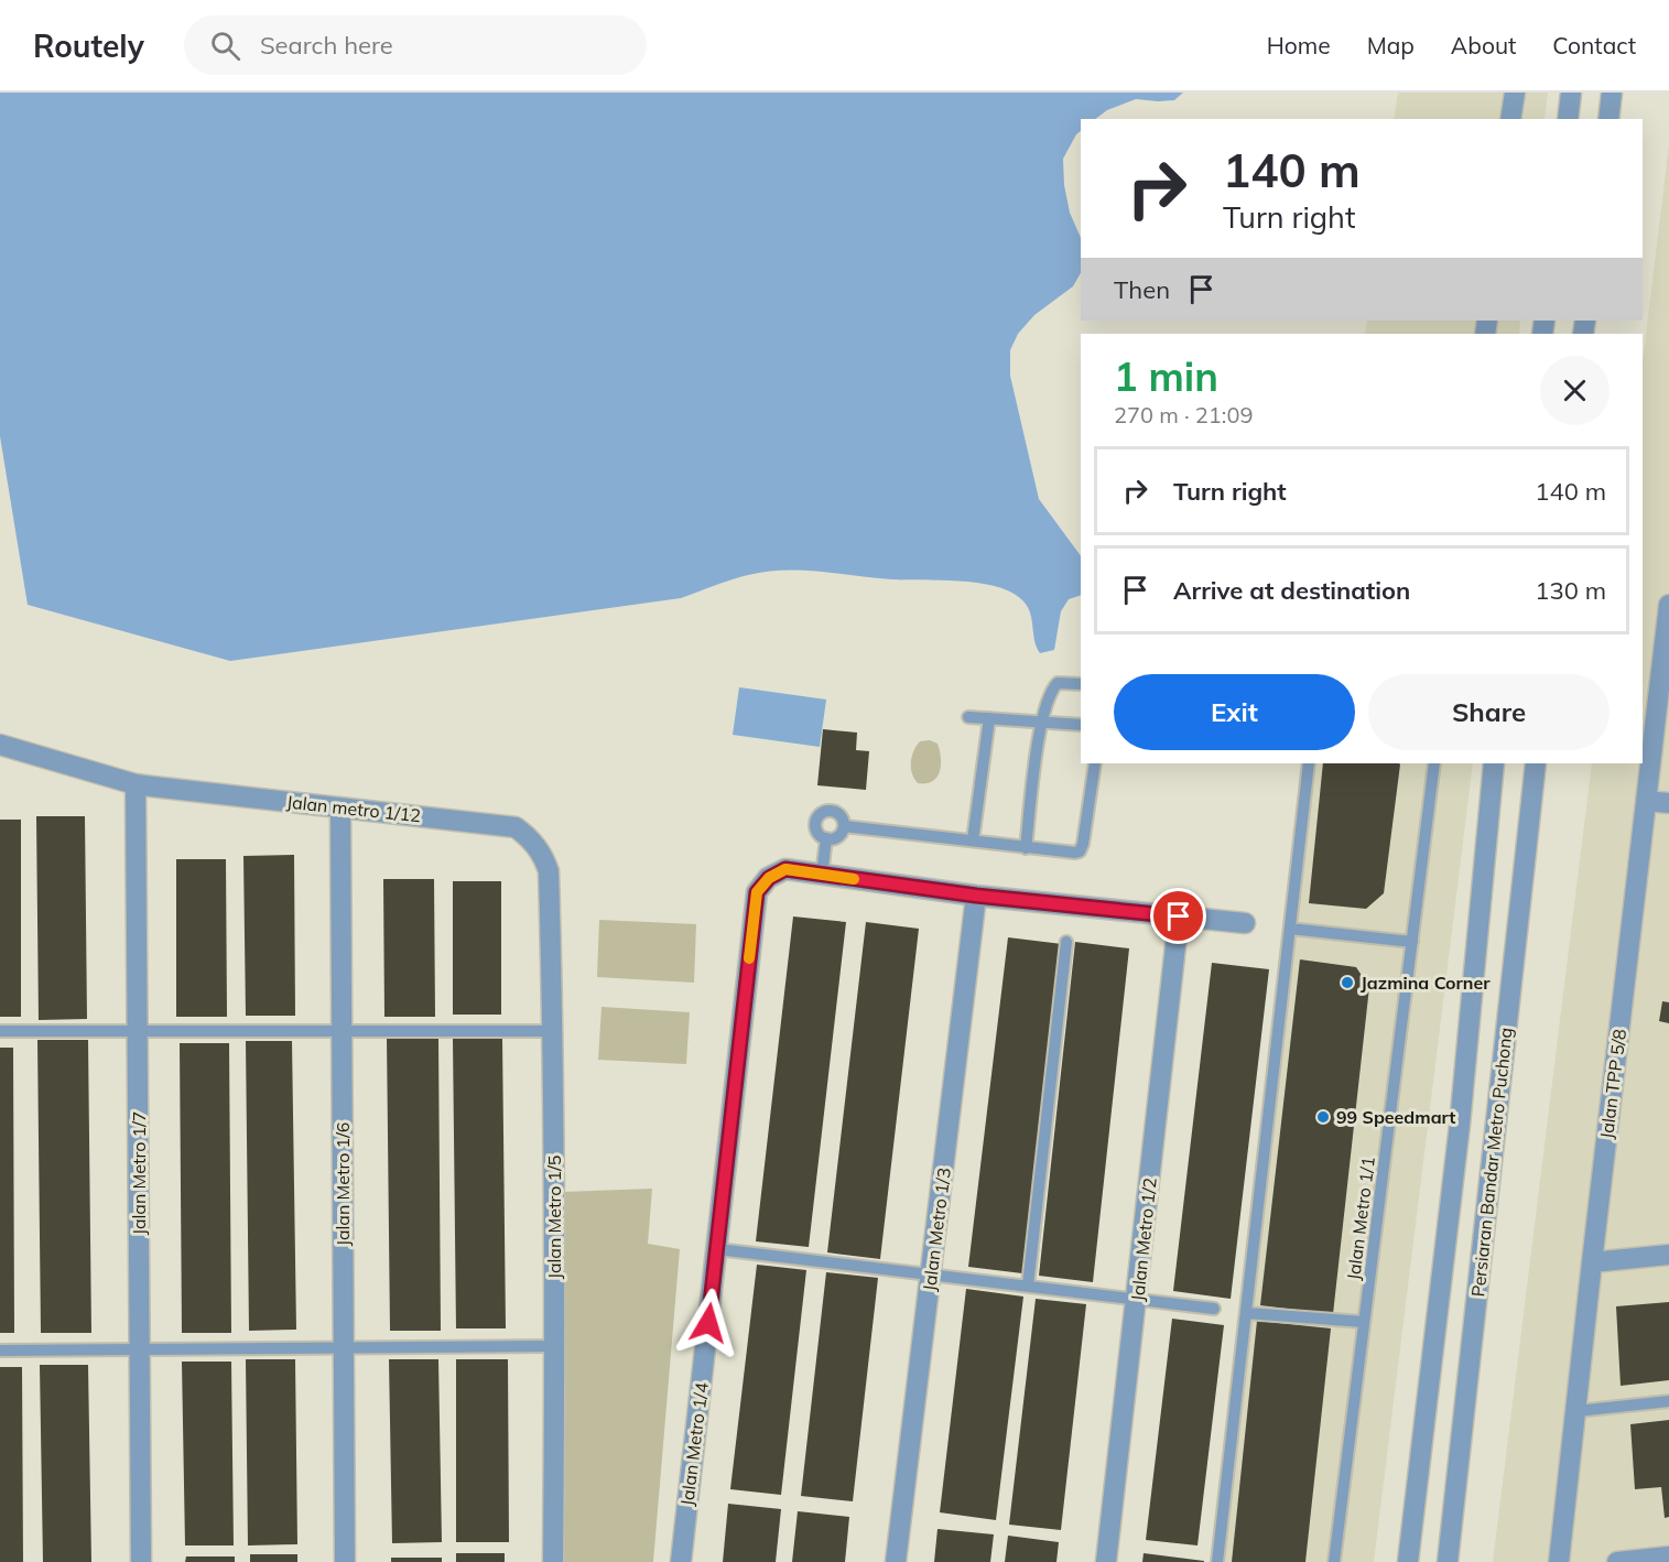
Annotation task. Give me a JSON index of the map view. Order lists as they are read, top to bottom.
{
  "streets": {
    "street": [
      "Jalan metro 1/12",
      "Jalan TPP 5/8",
      "Persiaran Bandar Metro Puchong",
      "Jalan Metro 1/7",
      "Jalan Metro 1/6",
      "Jalan Metro 1/5",
      "Jalan Metro 1/3",
      "Jalan Metro 1/2",
      "Jalan Metro 1/4"
    ],
    "lane": ["Jalan Metro 1/1"]
  },
  "crossings": [
    ["Jalan metro 1/12", "Jalan Metro 1/7"],
    ["Jalan metro 1/12", "Jalan Metro 1/6"],
    ["Jalan metro 1/12", "Jalan Metro 1/5"]
  ],
  "places": ["Jazmina Corner", "99 Speedmart"],
  "page": {
    "header": "Routely",
    "search": "Search here",
    "nav": [
      "Home",
      "Map",
      "About",
      "Contact"
    ],
    "turn": ["140 m", "Turn right"],
    "then": "Then",
    "heading": ["1 min", "270 m · 21:09"],
    "list": [
      {
        "name": "Turn right",
        "value": "140 m"
      },
      {
        "name": "Arrive at destination",
        "value": "130 m"
      }
    ],
    "buttons": ["Exit", "Share"]
  }
}
